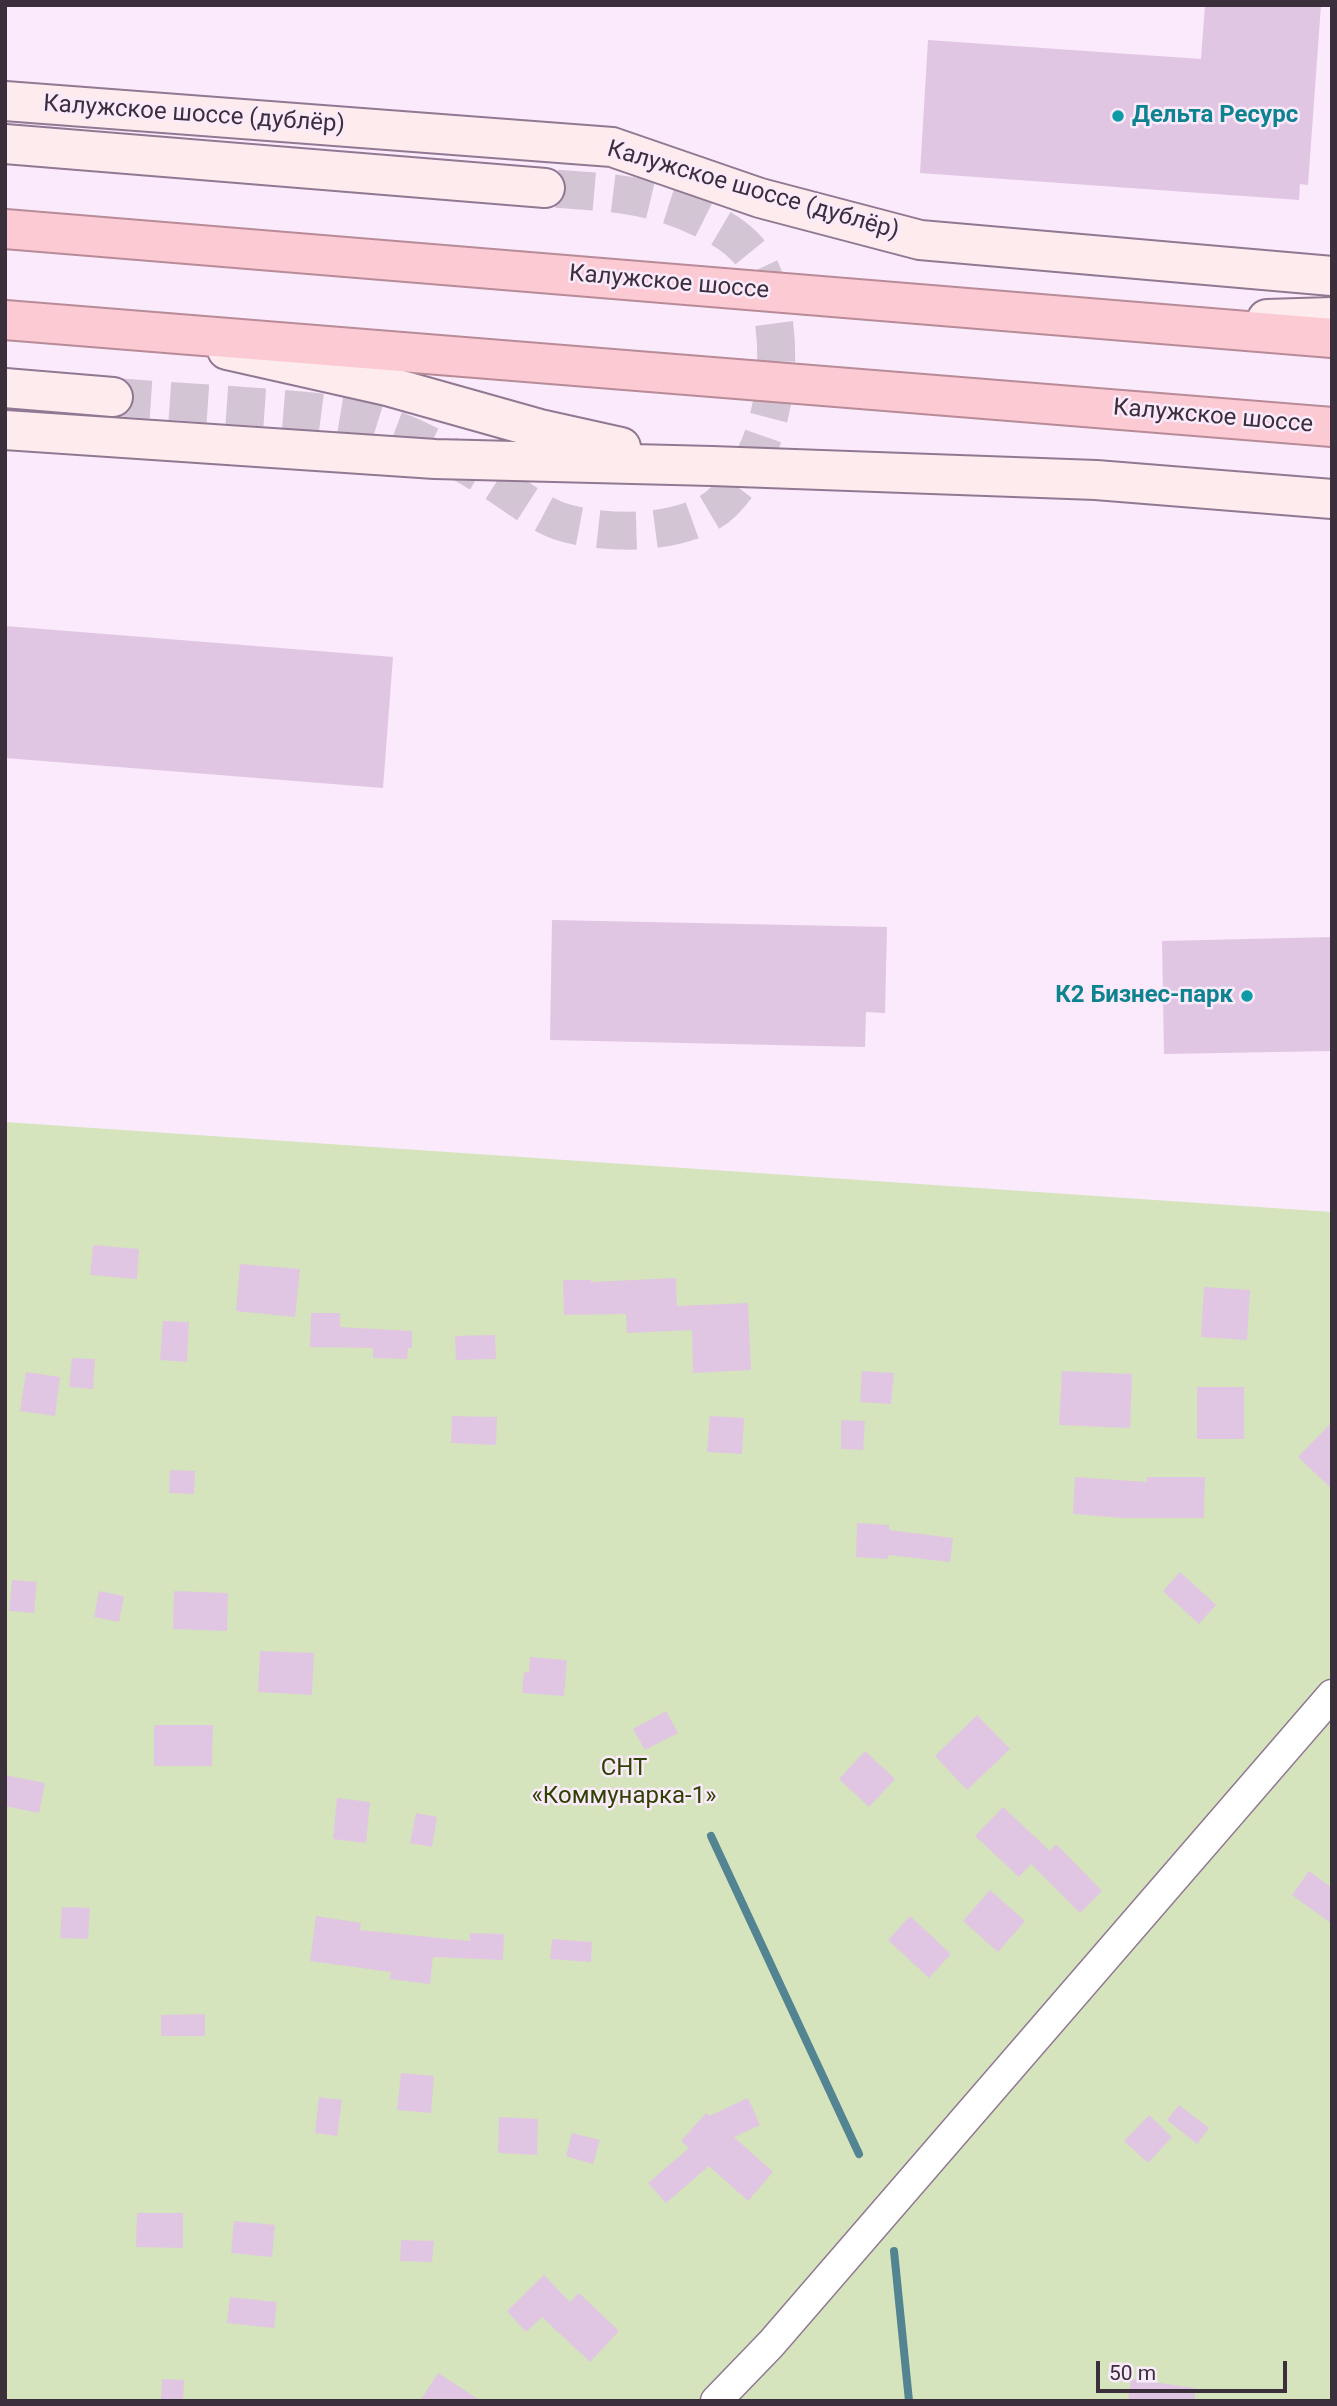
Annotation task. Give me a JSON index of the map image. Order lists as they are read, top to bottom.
{
  "streets": {
    "highway": ["Калужское шоссе"],
    "main road": ["Калужское шоссе (дублёр)"]
  },
  "parks": ["СНТ «Коммунарка-1»"],
  "places": ["Дельта Ресурс", "К2 Бизнес-парк"],
  "scale_bar": "50 m"
}
